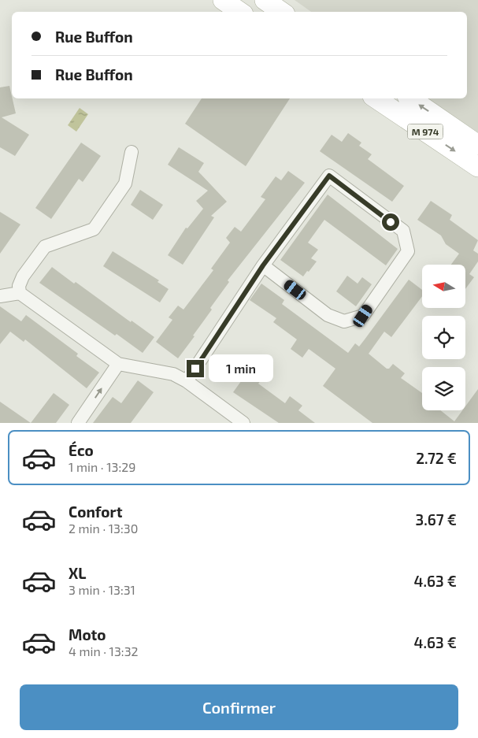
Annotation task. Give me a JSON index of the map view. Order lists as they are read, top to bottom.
{
  "streets": {
    "main road": ["M 974"]
  },
  "north": "left",
  "page": {
    "banner": ["Rue Buffon", "Rue Buffon"],
    "bubble": "1 min",
    "list": [
      {
        "name": "Éco",
        "note": "1 min · 13:29",
        "value": "2.72 €"
      },
      {
        "name": "Confort",
        "note": "2 min · 13:30",
        "value": "3.67 €"
      },
      {
        "name": "XL",
        "note": "3 min · 13:31",
        "value": "4.63 €"
      },
      {
        "name": "Moto",
        "note": "4 min · 13:32",
        "value": "4.63 €"
      }
    ],
    "buttons": "Confirmer"
  }
}
